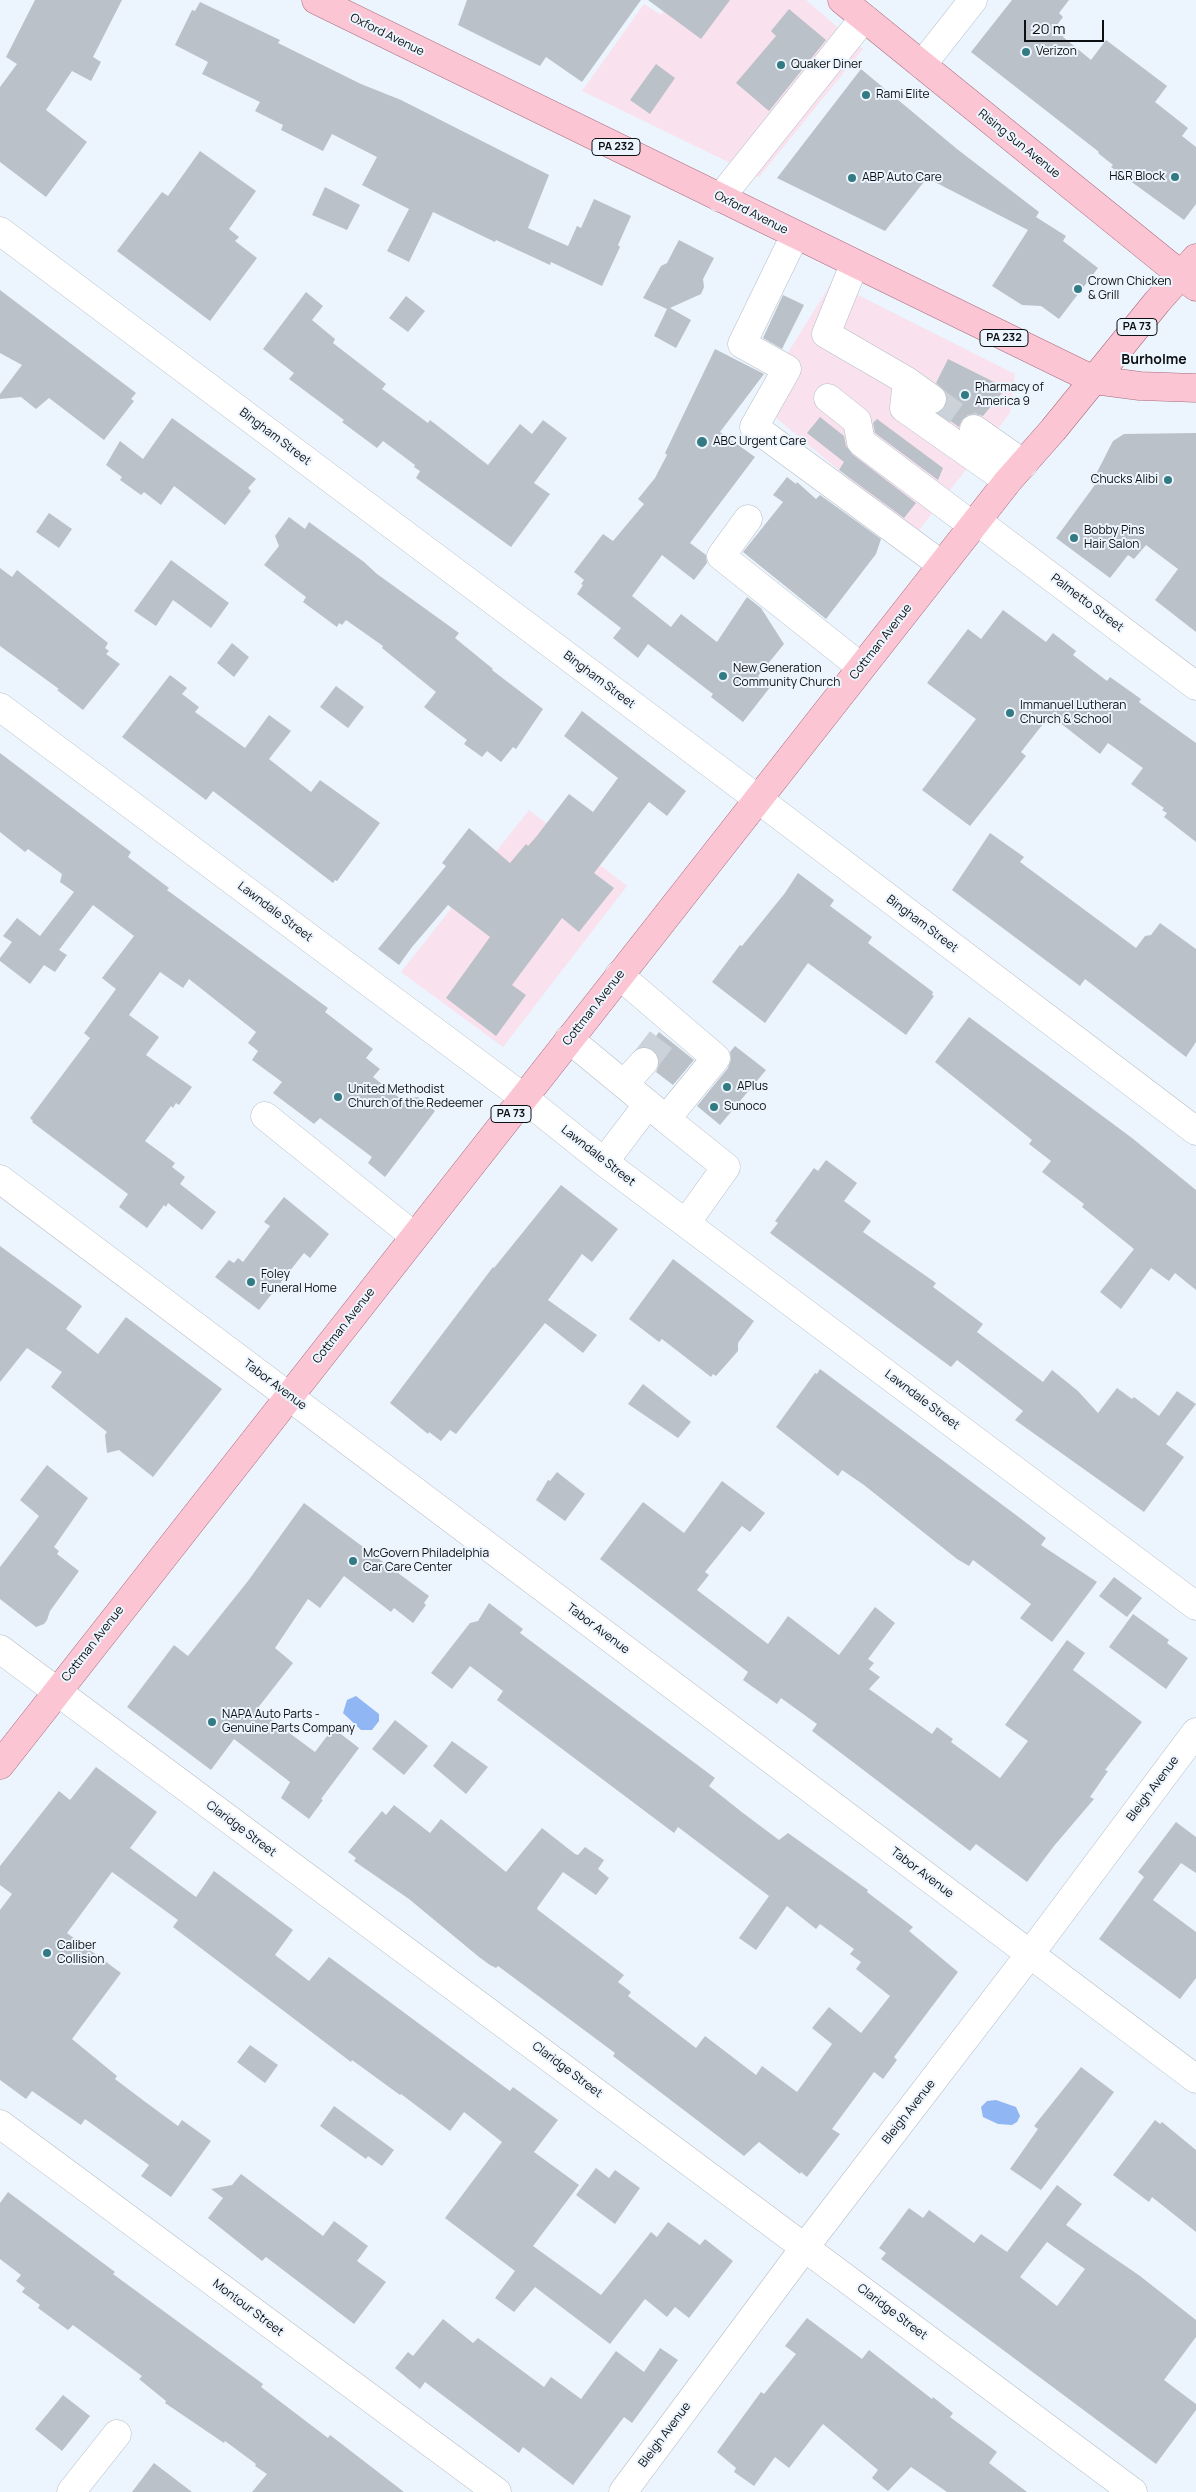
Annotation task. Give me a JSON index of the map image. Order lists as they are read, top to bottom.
{
  "streets": {
    "main road": [
      "Oxford Avenue",
      "Rising Sun Avenue",
      "PA 232",
      "PA 73",
      "Cottman Avenue"
    ],
    "street": [
      "Bingham Street",
      "Palmetto Street",
      "Lawndale Street",
      "Tabor Avenue",
      "Bleigh Avenue",
      "Claridge Street",
      "Montour Street"
    ]
  },
  "crossings": [
    ["Oxford Avenue", "Cottman Avenue"],
    ["Rising Sun Avenue", "Cottman Avenue"],
    ["Bingham Street", "Cottman Avenue"],
    ["Palmetto Street", "Cottman Avenue"],
    ["Cottman Avenue", "Lawndale Street"],
    ["Cottman Avenue", "Tabor Avenue"],
    ["Cottman Avenue", "Claridge Street"],
    ["Tabor Avenue", "Bleigh Avenue"],
    ["Bleigh Avenue", "Claridge Street"]
  ],
  "districts": ["Burholme"],
  "places": [
    "Verizon",
    "Quaker Diner",
    "Rami Elite",
    "H&R Block",
    "ABP Auto Care",
    "Crown Chicken & Grill",
    "Pharmacy of America 9",
    "ABC Urgent Care",
    "Chucks Alibi",
    "Bobby Pins Hair Salon",
    "New Generation Community Church",
    "Immanuel Lutheran Church & School",
    "APlus",
    "United Methodist Church of the Redeemer",
    "Sunoco",
    "Foley Funeral Home",
    "McGovern Philadelphia Car Care Center",
    "NAPA Auto Parts - Genuine Parts Company",
    "Caliber Collision"
  ],
  "scale_bar": "20 m"
}
